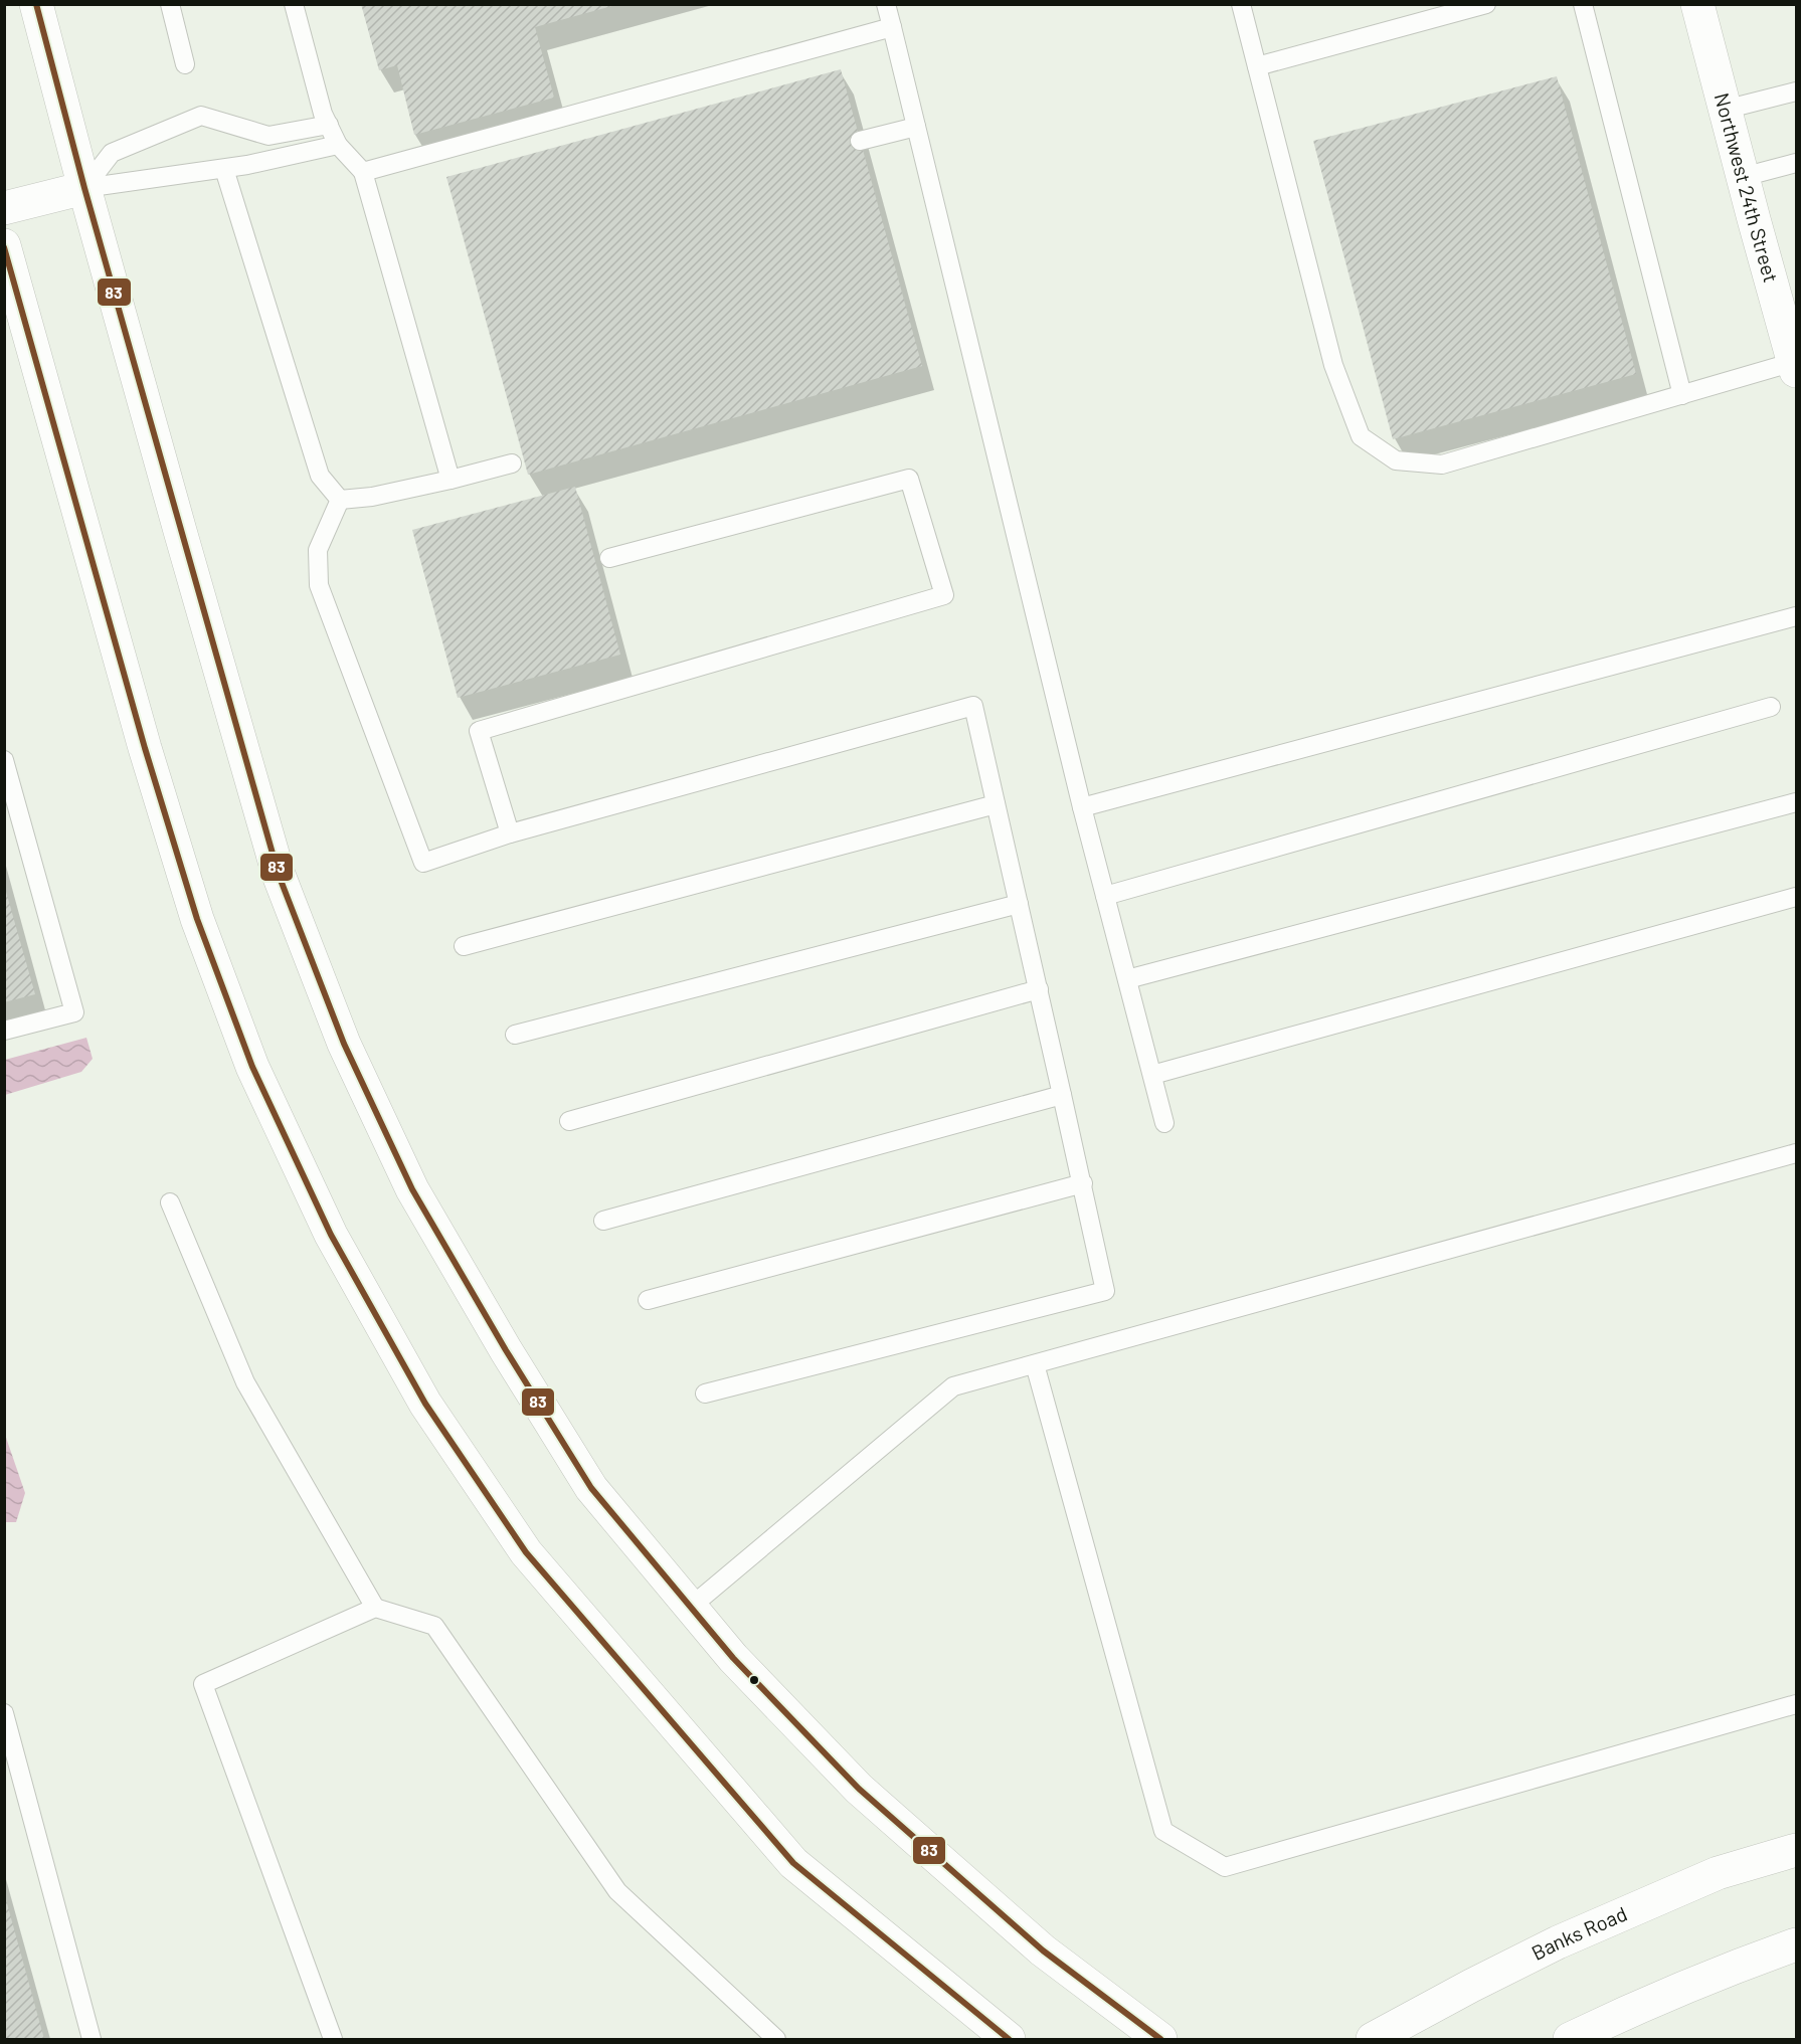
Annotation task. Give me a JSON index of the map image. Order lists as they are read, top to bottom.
{
  "streets": {
    "main road": ["Northwest 24th Street", "Banks Road"]
  },
  "lines": ["transit line 83"]
}
